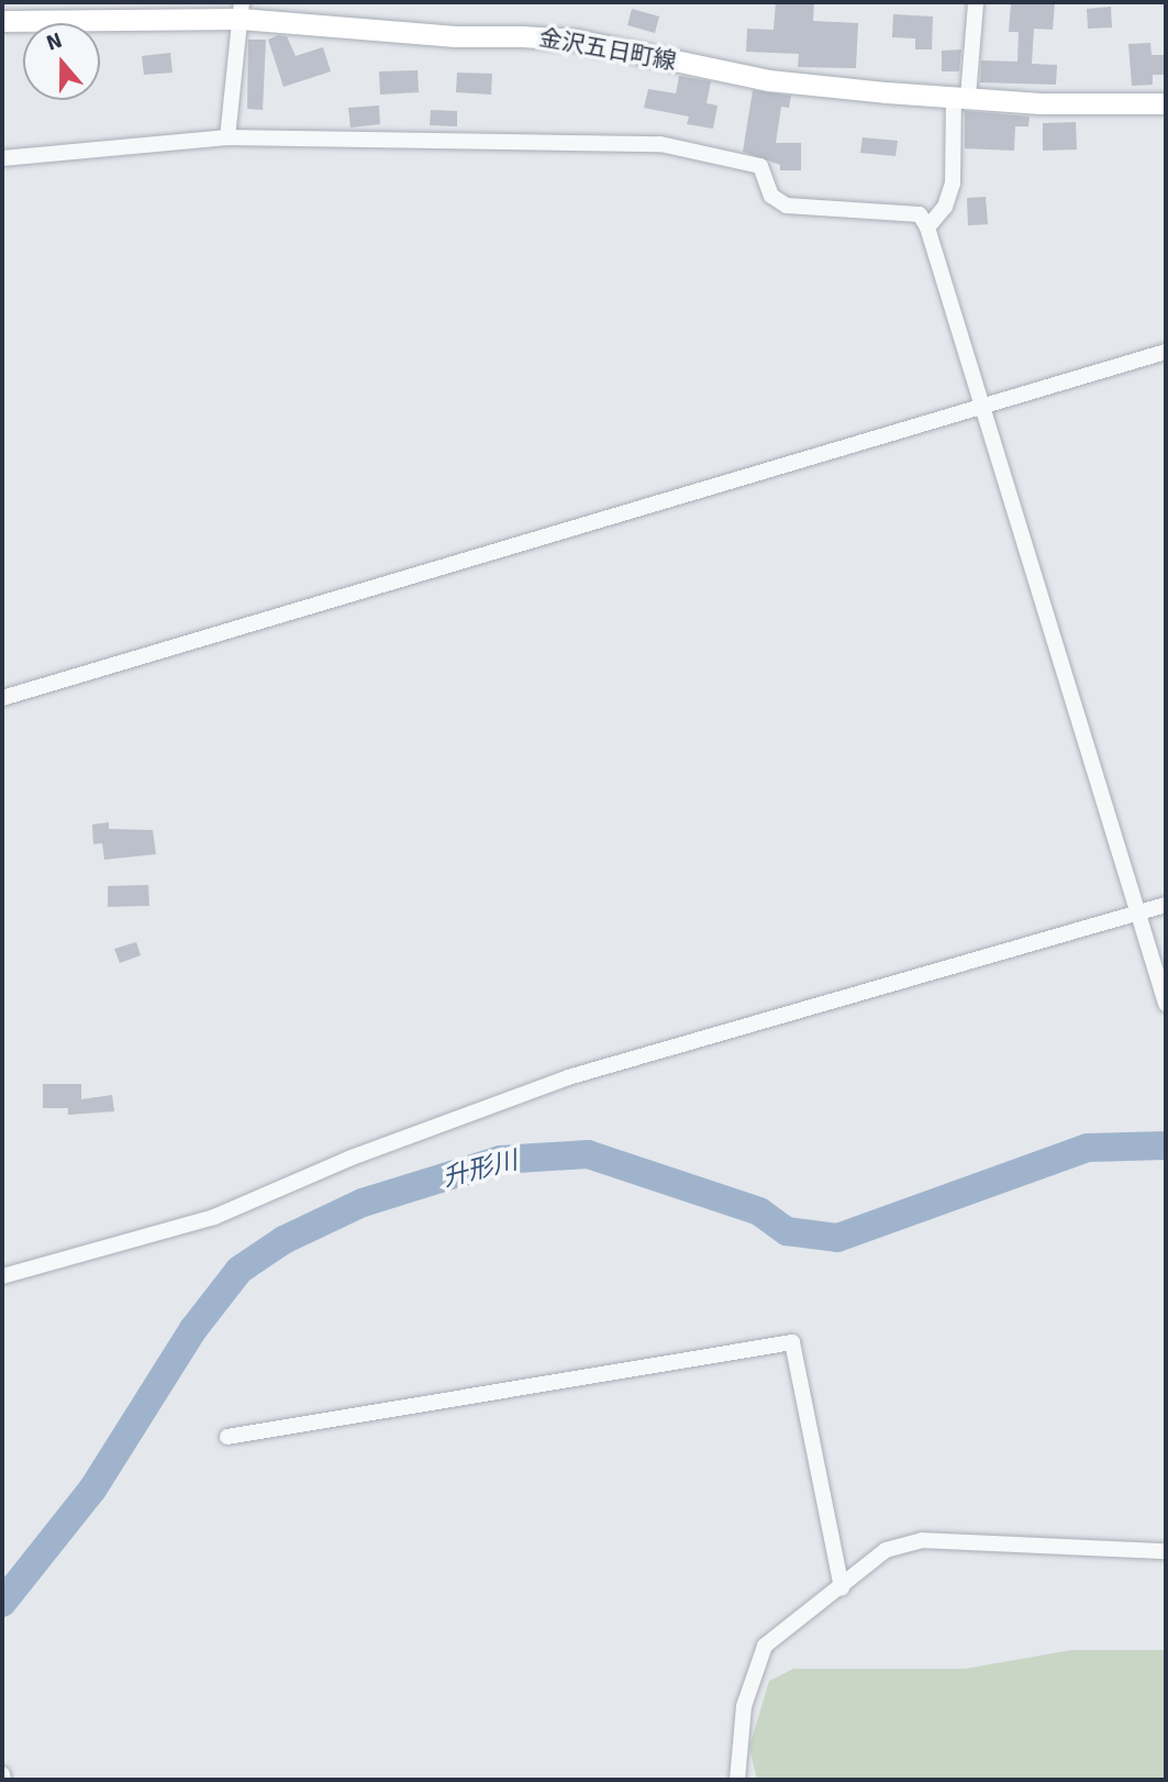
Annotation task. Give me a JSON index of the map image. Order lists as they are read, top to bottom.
{
  "streets": {
    "main road": ["金沢五日町線"]
  },
  "water": ["升形川"],
  "north": "top"
}
